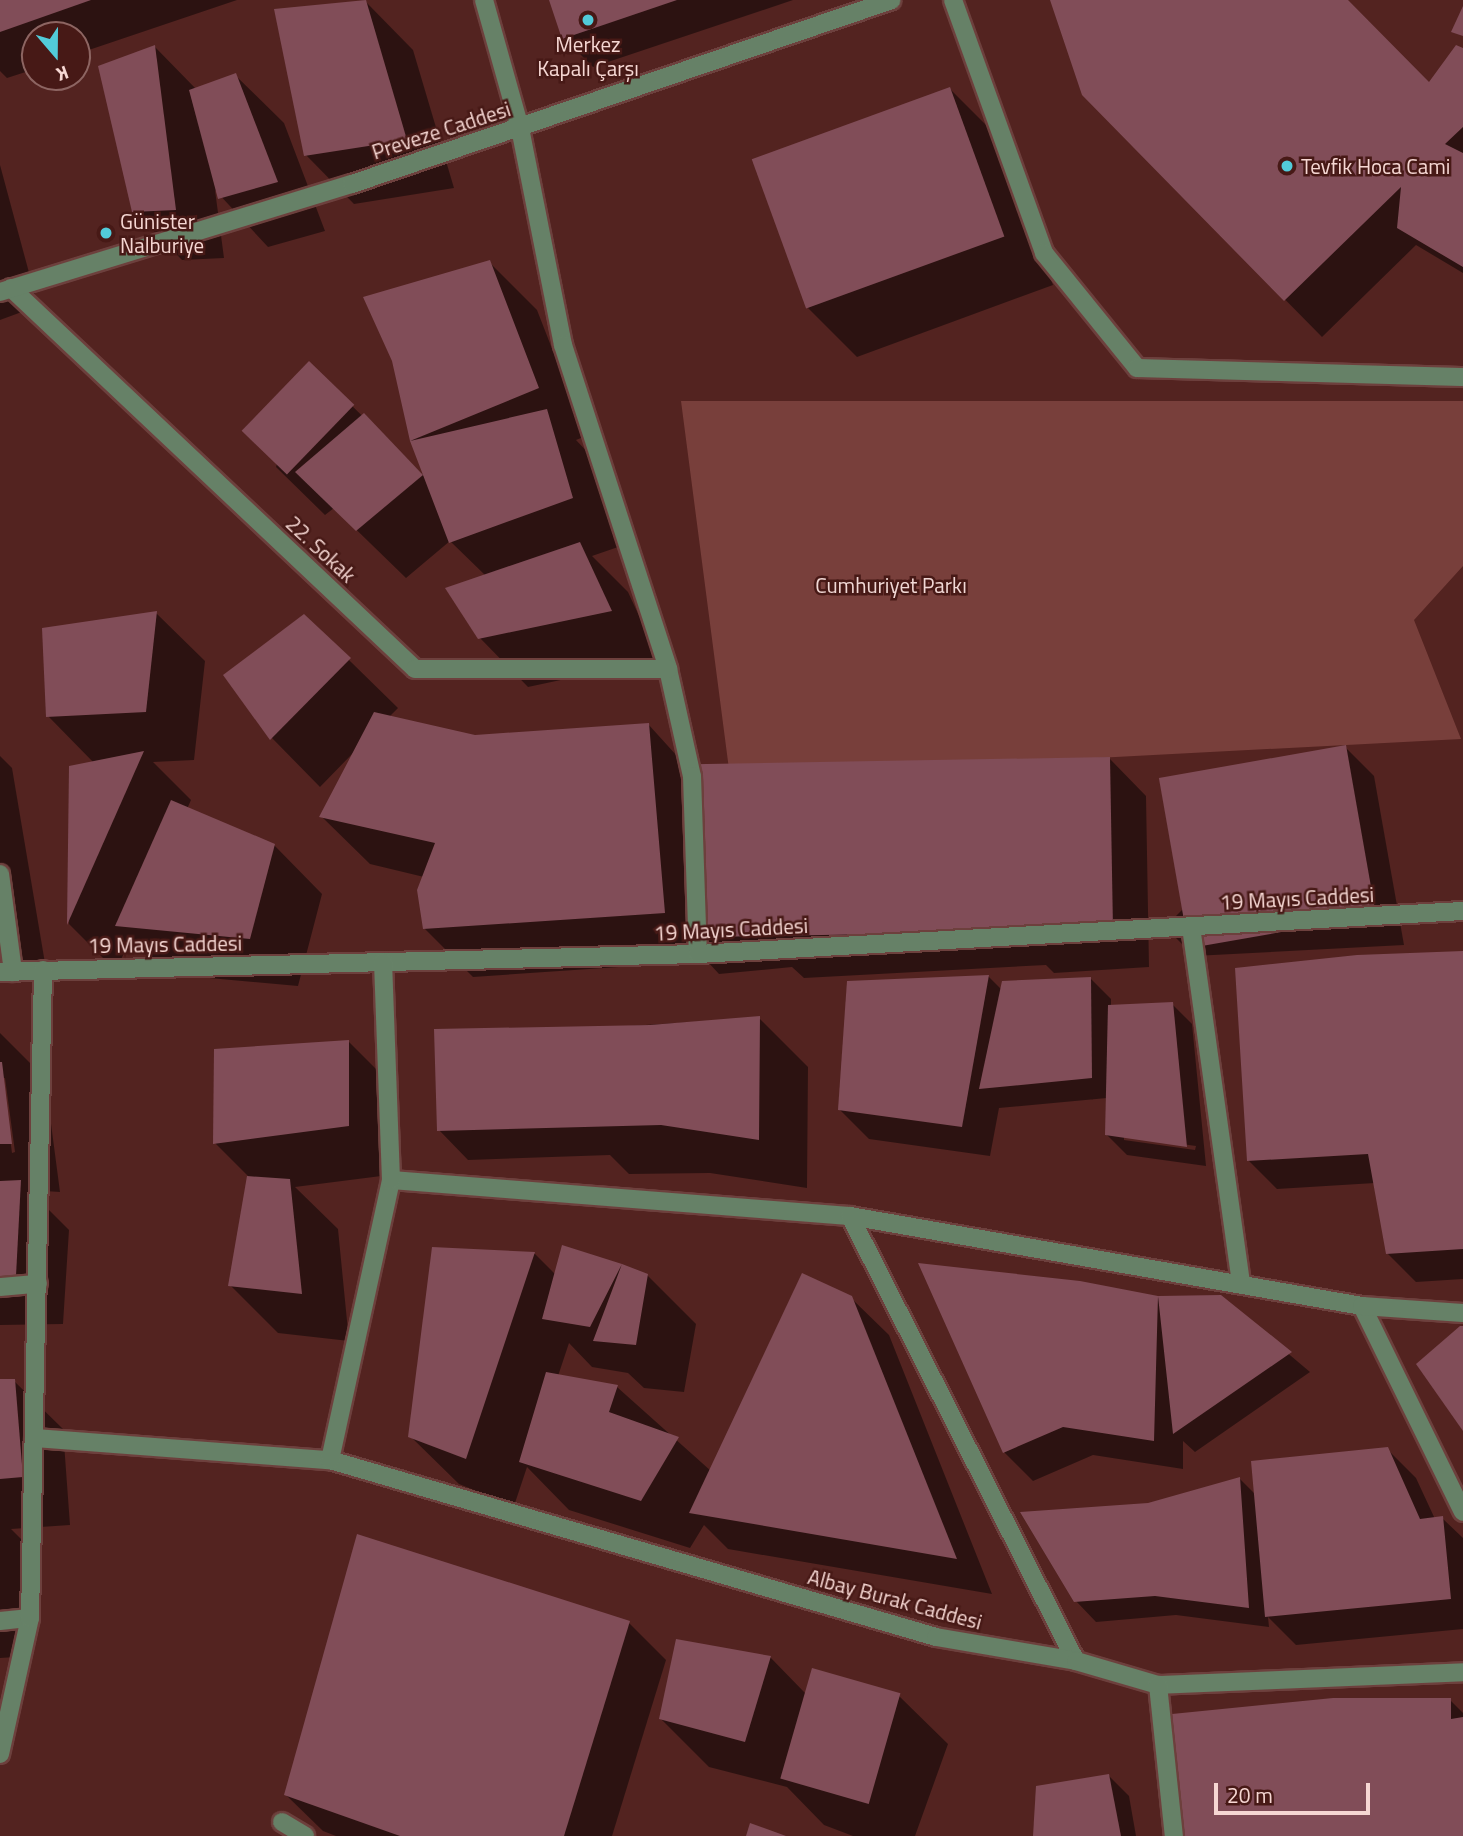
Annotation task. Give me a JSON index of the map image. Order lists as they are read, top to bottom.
{
  "streets": {
    "street": [
      "Preveze Caddesi",
      "22. Sokak",
      "19 Mayıs Caddesi",
      "Albay Burak Caddesi"
    ]
  },
  "crossings": [
    ["Preveze Caddesi", "22. Sokak"]
  ],
  "parks": ["Cumhuriyet Parkı"],
  "places": ["Merkez Kapalı Çarşı", "Tevfik Hoca Cami", "Günister Nalburiye"],
  "scale_bar": "20 m",
  "north": "bottom"
}
